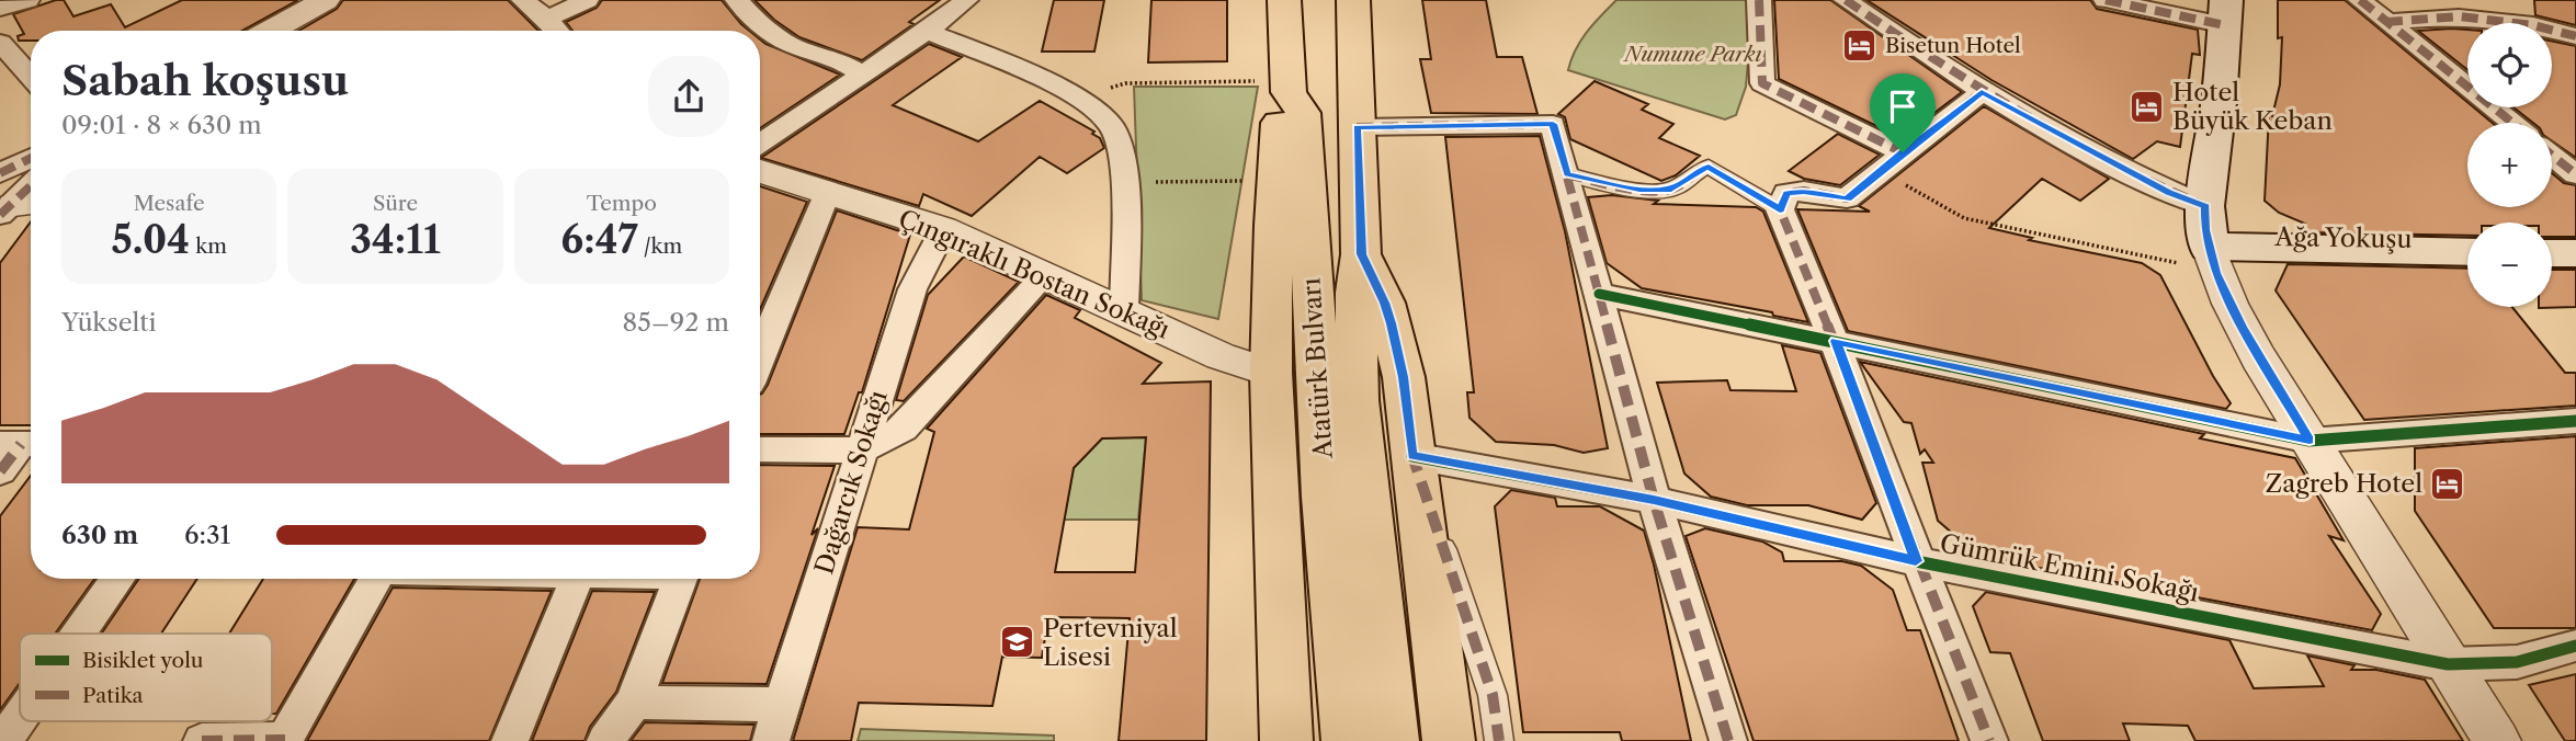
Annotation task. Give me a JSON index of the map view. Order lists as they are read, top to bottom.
{
  "streets": {
    "main road": ["Ağa Yokuşu", "Atatürk Bulvarı"],
    "street": ["Çıngıraklı Bostan Sokağı", "Dağarcık Sokağı", "Gümrük Emini Sokağı"]
  },
  "crossings": [
    ["Çıngıraklı Bostan Sokağı", "Dağarcık Sokağı"]
  ],
  "parks": ["Numune Parkı"],
  "places": {
    "hotel": ["Bisetun Hotel", "Hotel Büyük Keban", "Zagreb Hotel"],
    "school or university": ["Pertevniyal Lisesi"]
  },
  "legend": ["Bisiklet yolu", "Patika"],
  "page": {
    "map_buttons": ["+", "−"],
    "heading": ["Sabah koşusu", "09:01 · 8 × 630 m"],
    "stats": [
      ["Mesafe", "5.04 km"],
      ["Süre", "34:11"],
      ["Tempo", "6:47 /km"]
    ],
    "chart": ["Yükselti", "85–92 m"],
    "list": [
      {
        "name": "630 m",
        "note": "6:31"
      }
    ]
  }
}
